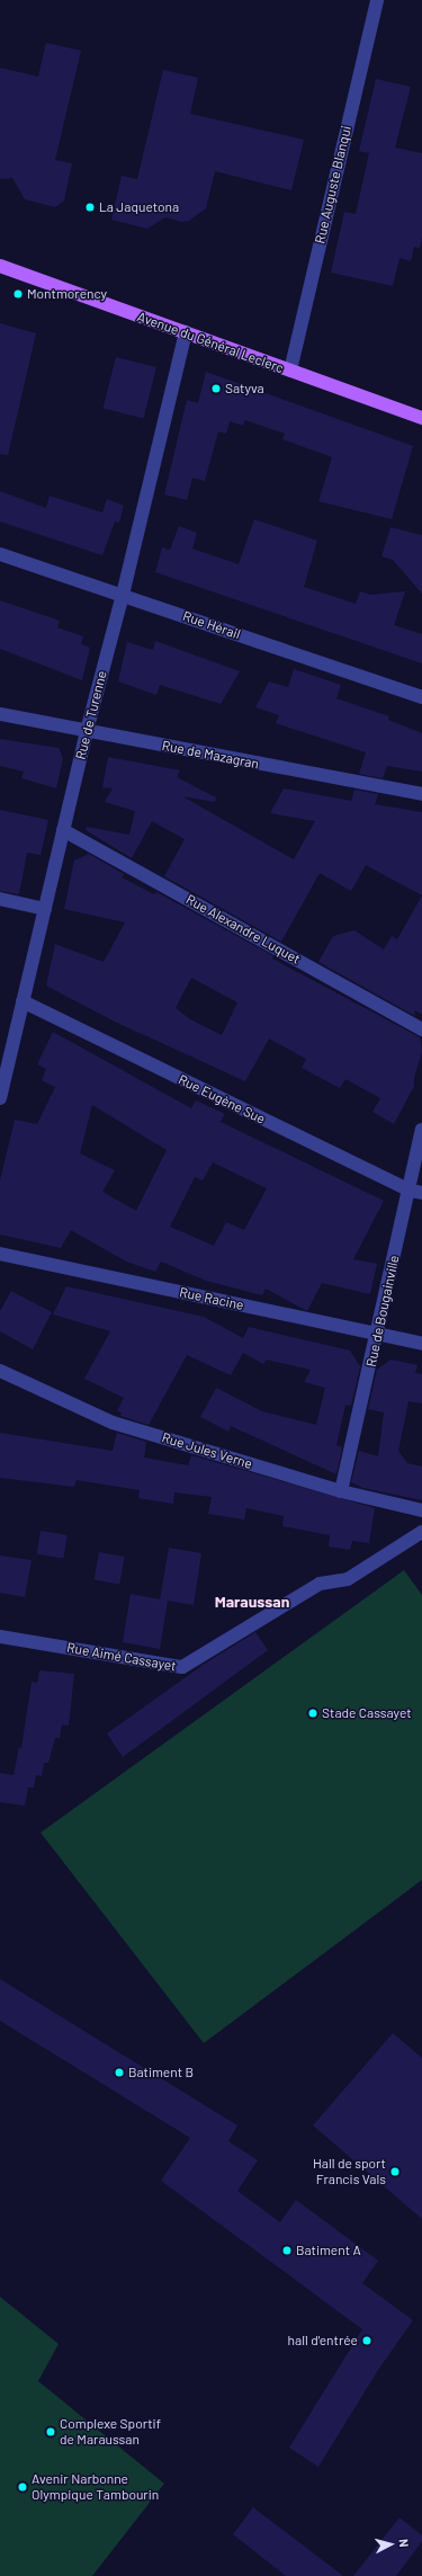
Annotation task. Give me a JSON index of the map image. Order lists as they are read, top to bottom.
{
  "streets": {
    "main road": ["Avenue du Général Leclerc"],
    "street": [
      "Rue Auguste Blanqui",
      "Rue Hérail",
      "Rue de Turenne",
      "Rue de Mazagran",
      "Rue Alexandre Luquet",
      "Rue Eugène Sue",
      "Rue Racine",
      "Rue de Bougainville",
      "Rue Jules Verne",
      "Rue Aimé Cassayet"
    ]
  },
  "crossings": [
    ["Rue Auguste Blanqui", "Avenue du Général Leclerc"],
    ["Avenue du Général Leclerc", "Rue de Turenne"],
    ["Rue Hérail", "Rue de Turenne"],
    ["Rue de Turenne", "Rue de Mazagran"],
    ["Rue de Turenne", "Rue Alexandre Luquet"],
    ["Rue de Turenne", "Rue Eugène Sue"],
    ["Rue Eugène Sue", "Rue de Bougainville"],
    ["Rue Racine", "Rue de Bougainville"],
    ["Rue de Bougainville", "Rue Jules Verne"]
  ],
  "districts": ["Maraussan"],
  "places": [
    "La Jaquetona",
    "Montmorency",
    "Satyva",
    "Stade Cassayet",
    "Batiment B",
    "Hall de sport Francis Vals",
    "Batiment A",
    "hall d'entrée",
    "Complexe Sportif de Maraussan",
    "Avenir Narbonne Olympique Tambourin"
  ],
  "north": "right"
}
